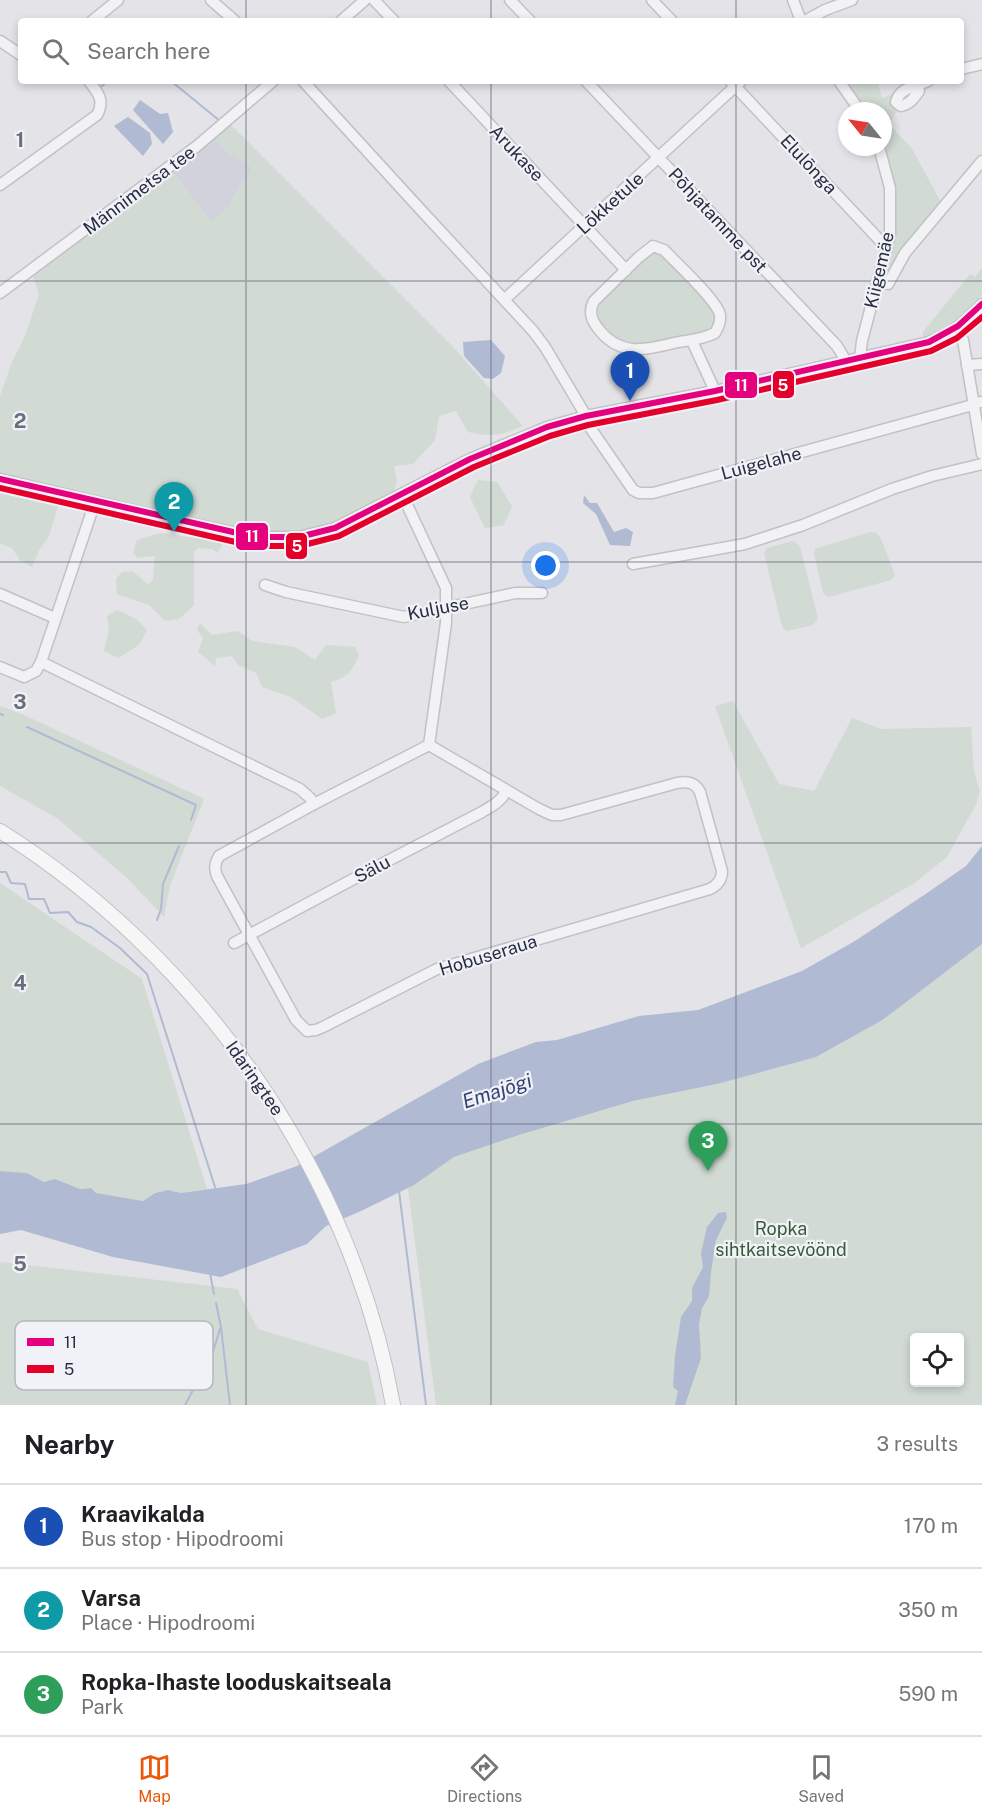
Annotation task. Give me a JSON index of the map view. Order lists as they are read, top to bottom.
{
  "streets": {
    "main road": ["Idaringtee"],
    "street": [
      "Arukase",
      "Elulõnga",
      "Männimetsa tee",
      "Lõkketule",
      "Põhjatamme pst",
      "Kiigemäe",
      "Luigelahe",
      "Kuljuse",
      "Sälu",
      "Hobuseraua"
    ]
  },
  "crossings": [
    ["Arukase", "Lõkketule"],
    ["Elulõnga", "Kiigemäe"],
    ["Lõkketule", "Põhjatamme pst"],
    ["Lõkketule", "Luigelahe"],
    ["Sälu", "Hobuseraua"]
  ],
  "water": ["Emajõgi"],
  "parks": ["Ropka sihtkaitsevöönd"],
  "lines": ["transit line 11", "transit line 5"],
  "legend": ["11", "5"],
  "north": "top left",
  "page": {
    "search": "Search here",
    "pins": ["1", "2", "3"],
    "heading": ["Nearby", "3 results"],
    "list": [
      {
        "mark": "1",
        "name": "Kraavikalda",
        "note": "Bus stop · Hipodroomi",
        "value": "170 m"
      },
      {
        "mark": "2",
        "name": "Varsa",
        "note": "Place · Hipodroomi",
        "value": "350 m"
      },
      {
        "mark": "3",
        "name": "Ropka-Ihaste looduskaitseala",
        "note": "Park",
        "value": "590 m"
      }
    ],
    "nav": ["Map", "Directions", "Saved"]
  },
  "grid": {
    "rows": [
      "1",
      "2",
      "3",
      "4",
      "5"
    ]
  }
}
